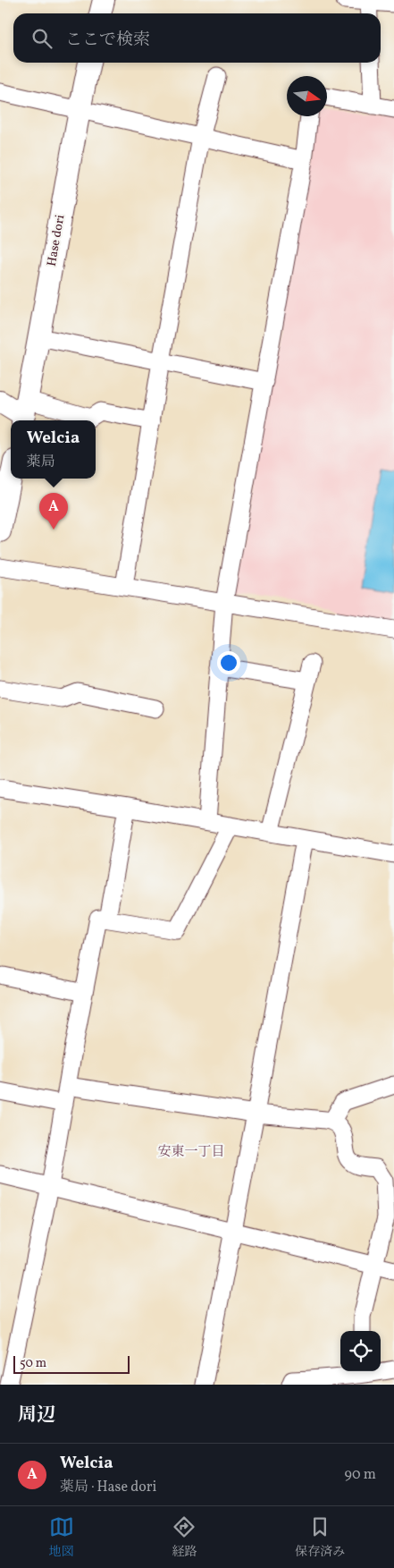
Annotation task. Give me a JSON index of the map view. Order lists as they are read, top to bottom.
{
  "streets": {
    "street": ["Hase dori"]
  },
  "districts": ["安東一丁目"],
  "scale_bar": "50 m",
  "north": "right",
  "page": {
    "search": "ここで検索",
    "popup": ["Welcia", "薬局"],
    "pins": "A",
    "scale": "50 m",
    "heading": "周辺",
    "list": [
      {
        "mark": "A",
        "name": "Welcia",
        "note": "薬局 · Hase dori",
        "value": "90 m"
      }
    ],
    "nav": ["地図", "経路", "保存済み"]
  }
}
